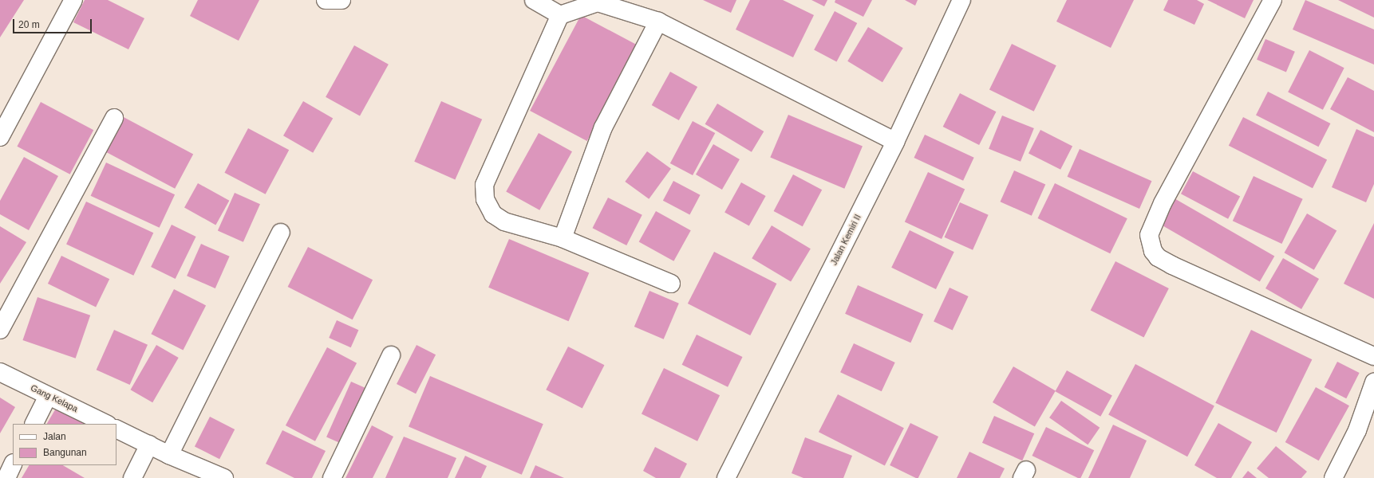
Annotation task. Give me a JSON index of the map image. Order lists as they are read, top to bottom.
{
  "streets": {
    "street": ["Jalan Kemiri II", "Gang Kelapa"]
  },
  "legend": ["Jalan", "Bangunan"],
  "scale_bar": "20 m"
}
